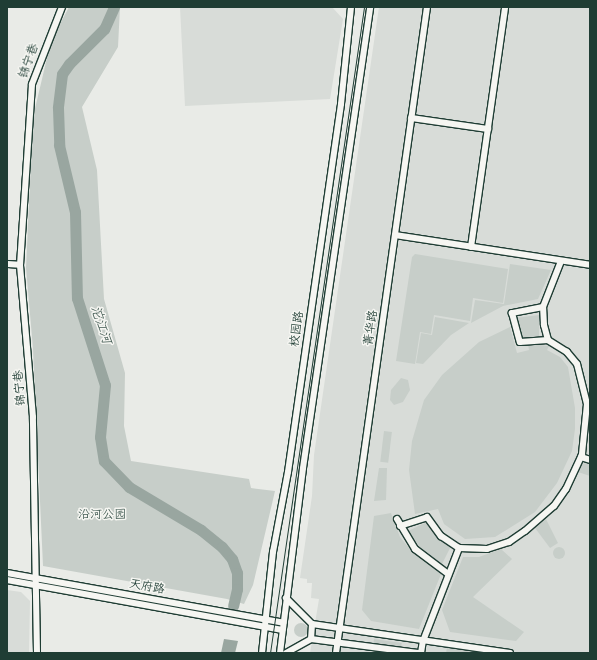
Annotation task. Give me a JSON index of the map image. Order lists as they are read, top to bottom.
{
  "streets": {
    "street": [
      "锦宁巷",
      "菁华路",
      "校园路",
      "天府路"
    ]
  },
  "crossings": [
    ["锦宁巷", "天府路"],
    ["校园路", "天府路"]
  ],
  "water": ["沱江河"],
  "parks": ["沿河公园"]
}
